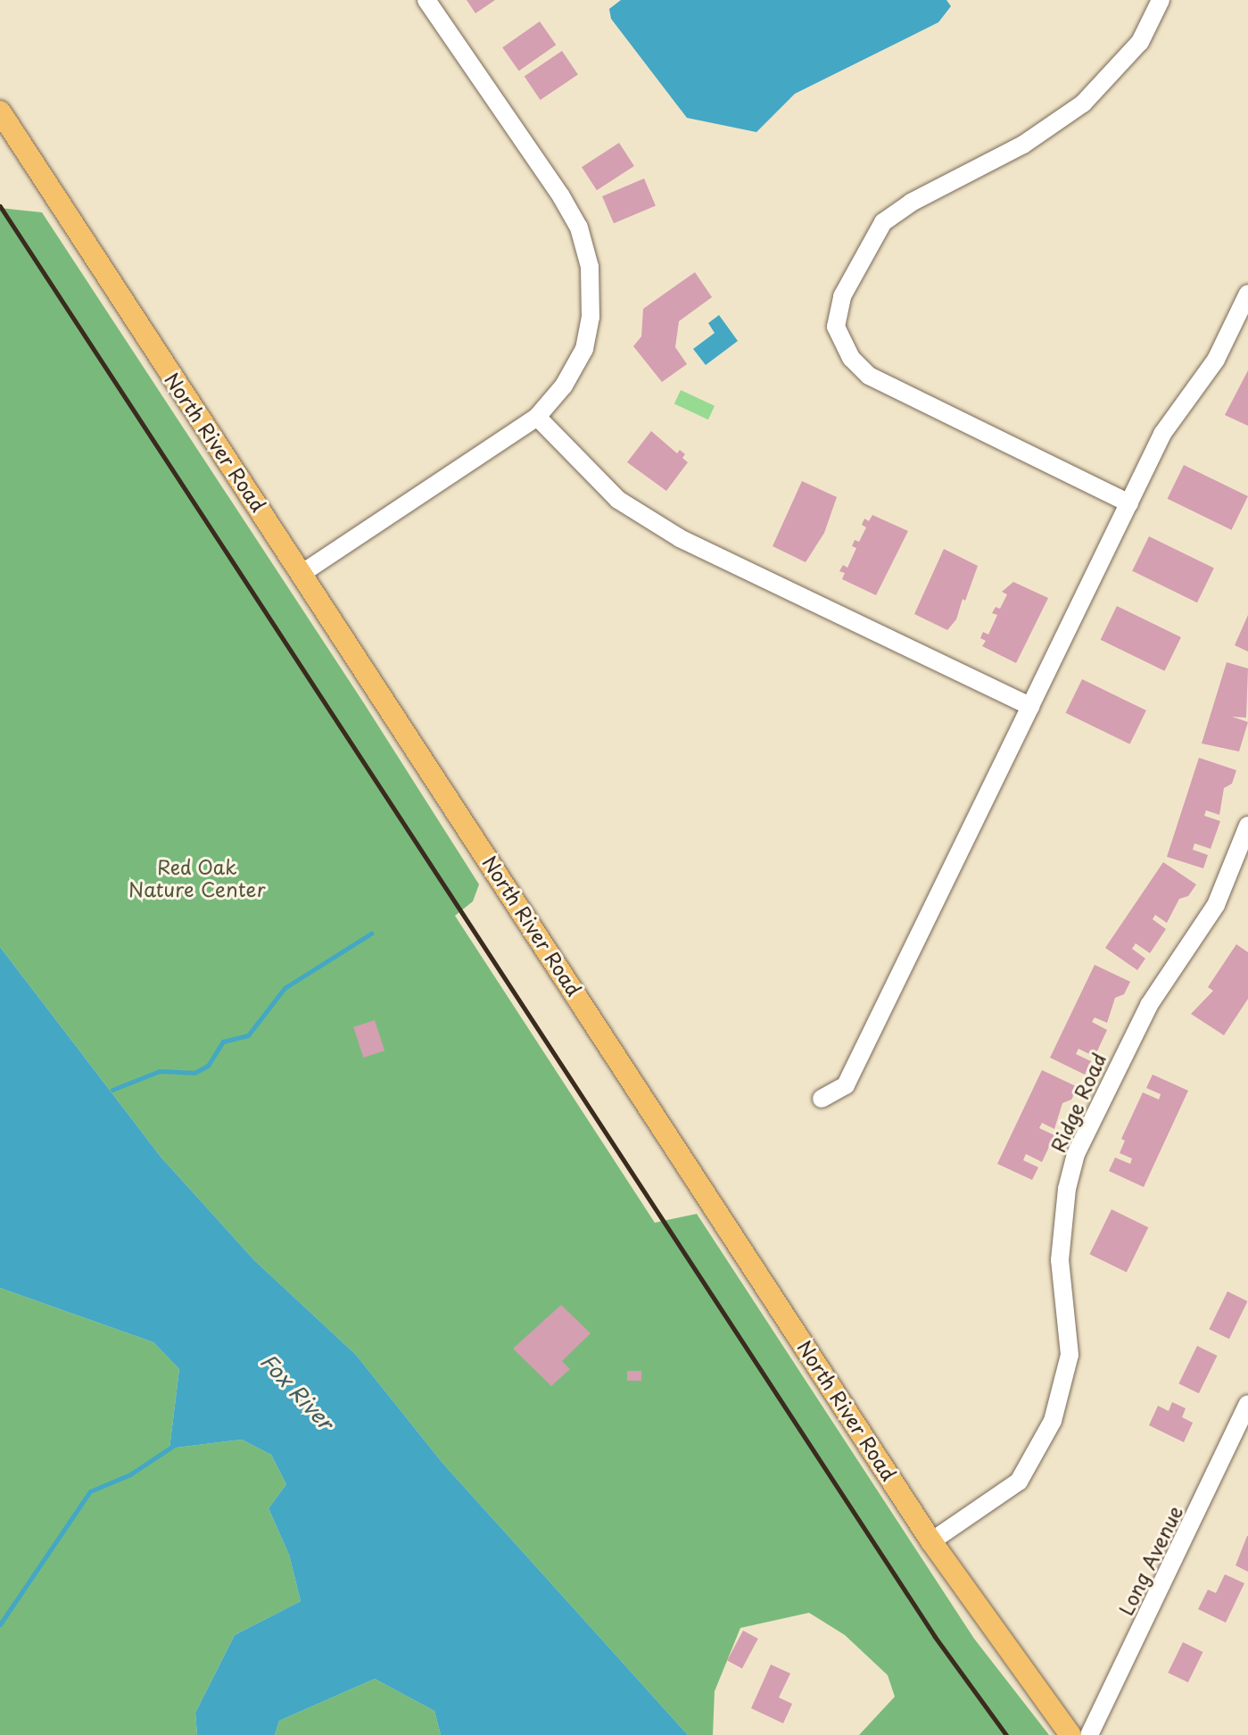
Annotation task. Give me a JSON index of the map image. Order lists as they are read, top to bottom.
{
  "streets": {
    "main road": ["North River Road"],
    "street": ["Ridge Road", "Long Avenue"]
  },
  "crossings": [
    ["North River Road", "Ridge Road"]
  ],
  "water": ["Fox River"],
  "parks": ["Red Oak Nature Center"]
}
